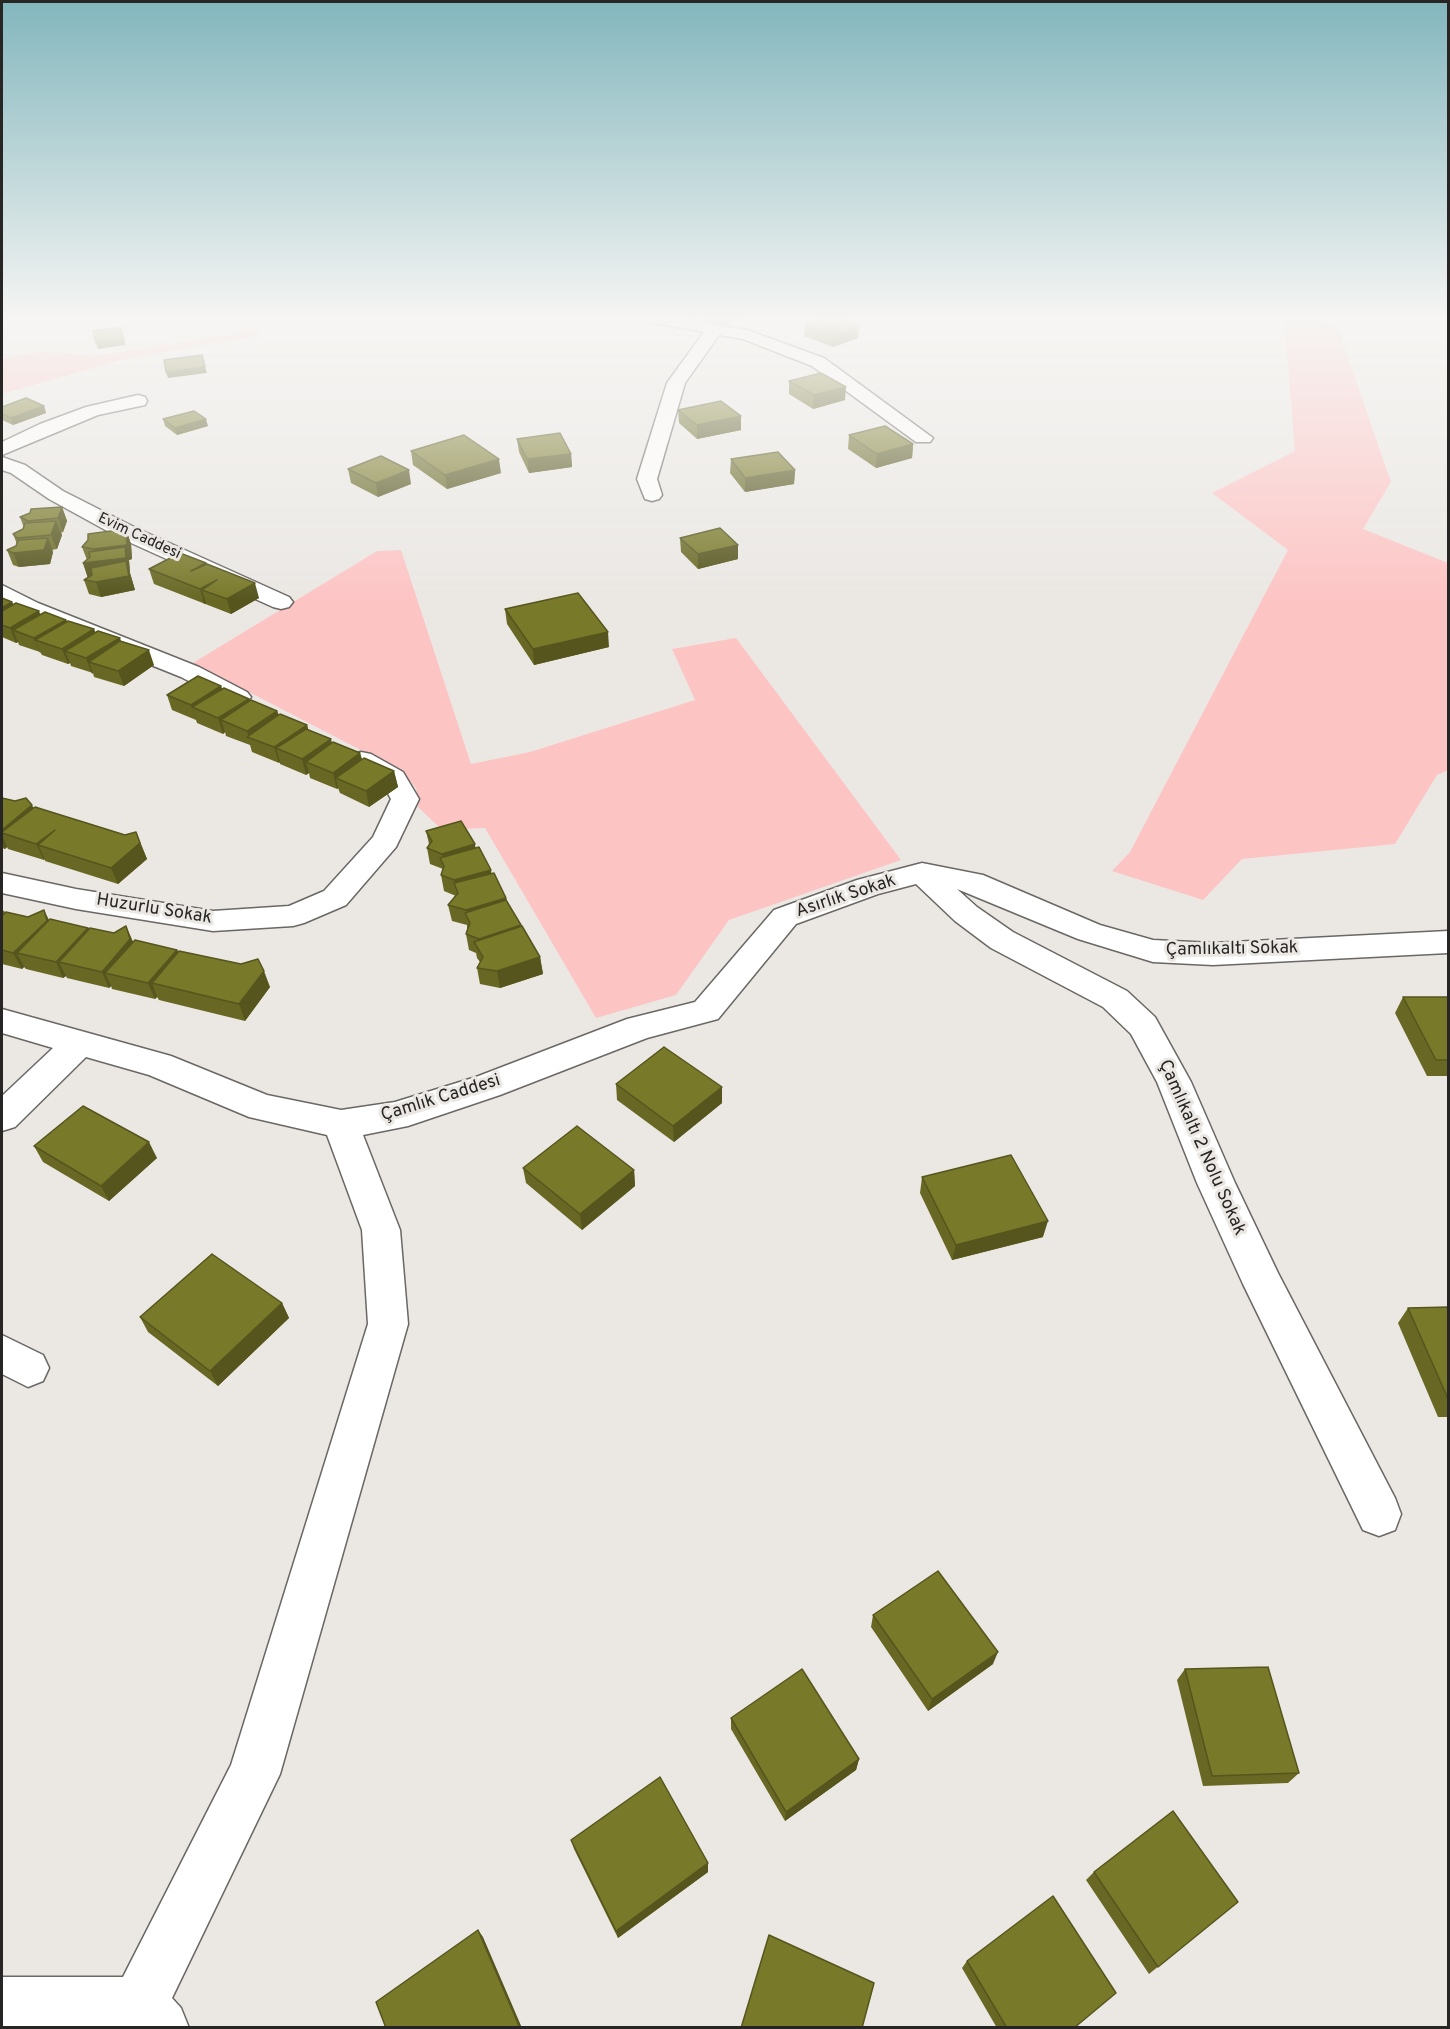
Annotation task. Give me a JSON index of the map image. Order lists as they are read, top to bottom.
{
  "streets": {
    "street": [
      "Evim Caddesi",
      "Asırlık Sokak",
      "Huzurlu Sokak",
      "Çamlıkaltı Sokak",
      "Çamlık Caddesi",
      "Çamlıkaltı 2 Nolu Sokak"
    ]
  },
  "crossings": [
    ["Asırlık Sokak", "Çamlıkaltı Sokak"],
    ["Asırlık Sokak", "Çamlık Caddesi"],
    ["Asırlık Sokak", "Çamlıkaltı 2 Nolu Sokak"],
    ["Çamlıkaltı Sokak", "Çamlıkaltı 2 Nolu Sokak"]
  ]
}
